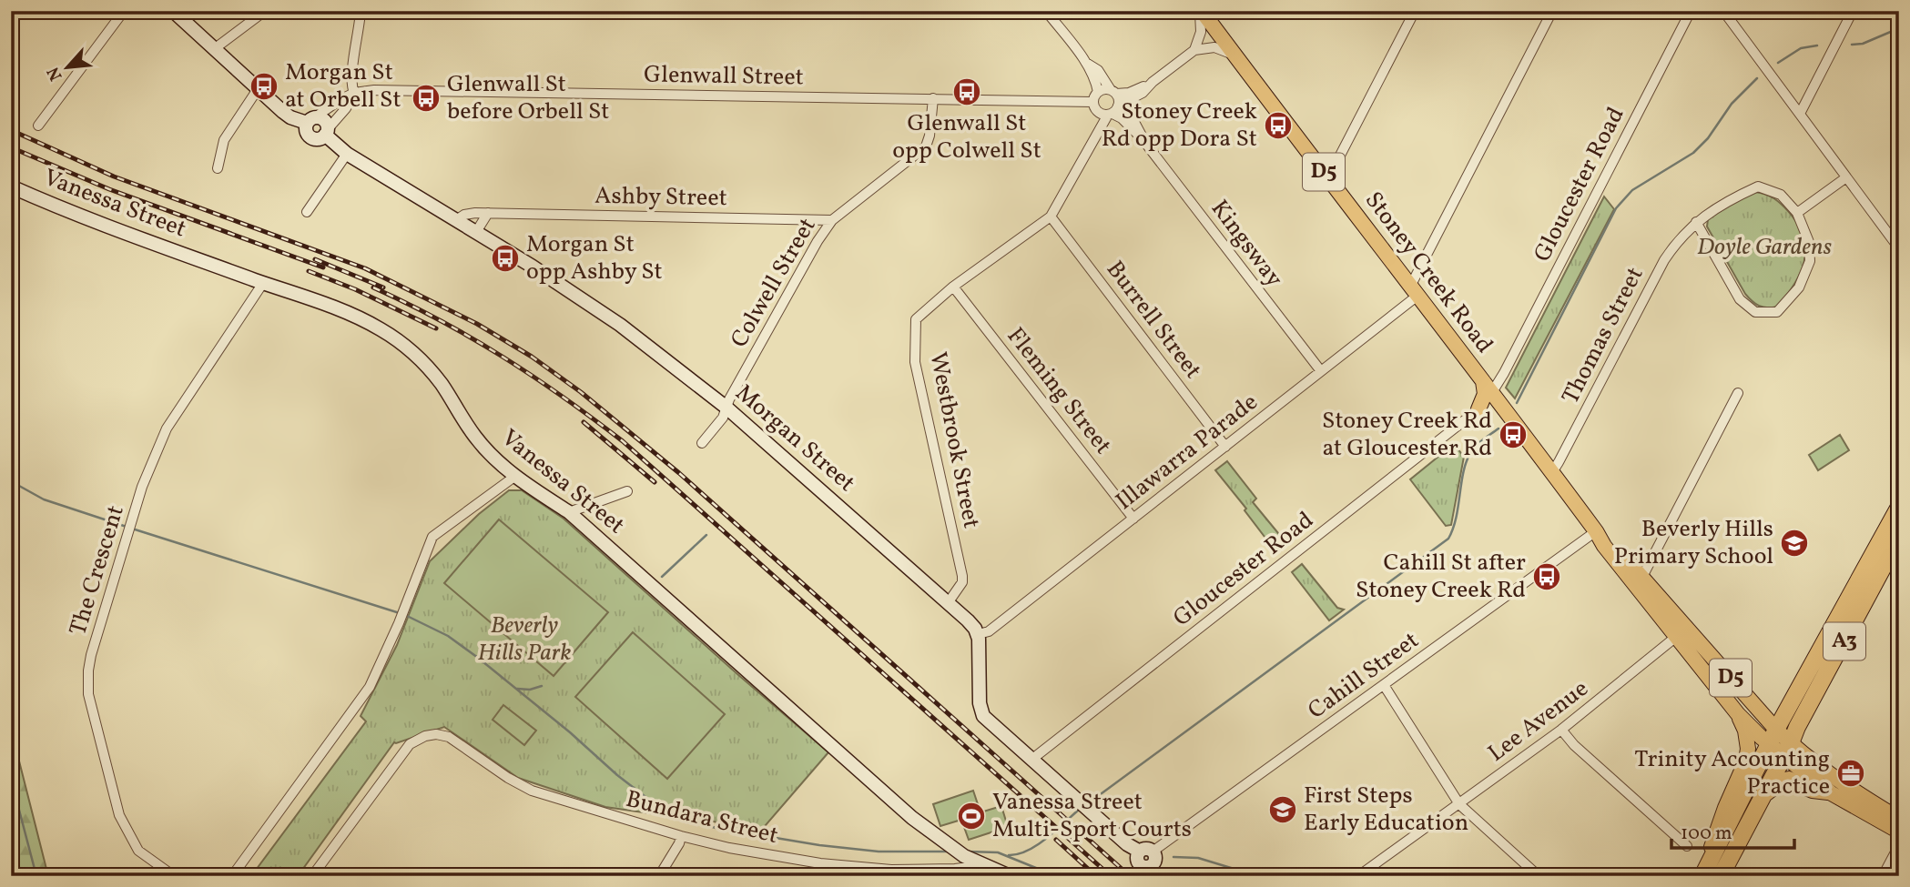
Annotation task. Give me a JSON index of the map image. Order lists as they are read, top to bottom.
{
  "streets": {
    "highway": ["A3"],
    "main road": ["D5", "Stoney Creek Road"],
    "street": [
      "Glenwall Street",
      "Gloucester Road",
      "Ashby Street",
      "Vanessa Street",
      "Kingsway",
      "Colwell Street",
      "Burrell Street",
      "Thomas Street",
      "Fleming Street",
      "Morgan Street",
      "Westbrook Street",
      "Illawarra Parade",
      "The Crescent",
      "Cahill Street",
      "Lee Avenue",
      "Bundara Street"
    ]
  },
  "crossings": [
    ["Glenwall Street", "Kingsway"],
    ["Glenwall Street", "Colwell Street"],
    ["Glenwall Street", "Westbrook Street"],
    ["Gloucester Road", "Stoney Creek Road"],
    ["Ashby Street", "Colwell Street"],
    ["Ashby Street", "Morgan Street"],
    ["Vanessa Street", "The Crescent"],
    ["Vanessa Street", "Bundara Street"],
    ["Kingsway", "Westbrook Street"],
    ["Kingsway", "Illawarra Parade"],
    ["Stoney Creek Road", "Thomas Street"],
    ["Stoney Creek Road", "Illawarra Parade"],
    ["Stoney Creek Road", "A3"],
    ["Stoney Creek Road", "Cahill Street"],
    ["Stoney Creek Road", "Lee Avenue"],
    ["Colwell Street", "Morgan Street"],
    ["Burrell Street", "Westbrook Street"],
    ["Burrell Street", "Illawarra Parade"],
    ["Fleming Street", "Westbrook Street"],
    ["Fleming Street", "Illawarra Parade"],
    ["Morgan Street", "Westbrook Street"],
    ["Morgan Street", "Illawarra Parade"]
  ],
  "parks": ["Doyle Gardens", "Beverly Hills Park"],
  "places": {
    "bus stop": [
      "Morgan St at Orbell St",
      "Glenwall St opp Colwell St",
      "Glenwall St before Orbell St",
      "Stoney Creek Rd opp Dora St",
      "Morgan St opp Ashby St",
      "Stoney Creek Rd at Gloucester Rd",
      "Cahill St after Stoney Creek Rd"
    ],
    "school or university": ["Beverly Hills Primary School", "First Steps Early Education"],
    "office": ["Trinity Accounting Practice"],
    "sports": ["Vanessa Street Multi-Sport Courts"]
  },
  "scale_bar": "100 m",
  "north": "bottom left"
}
